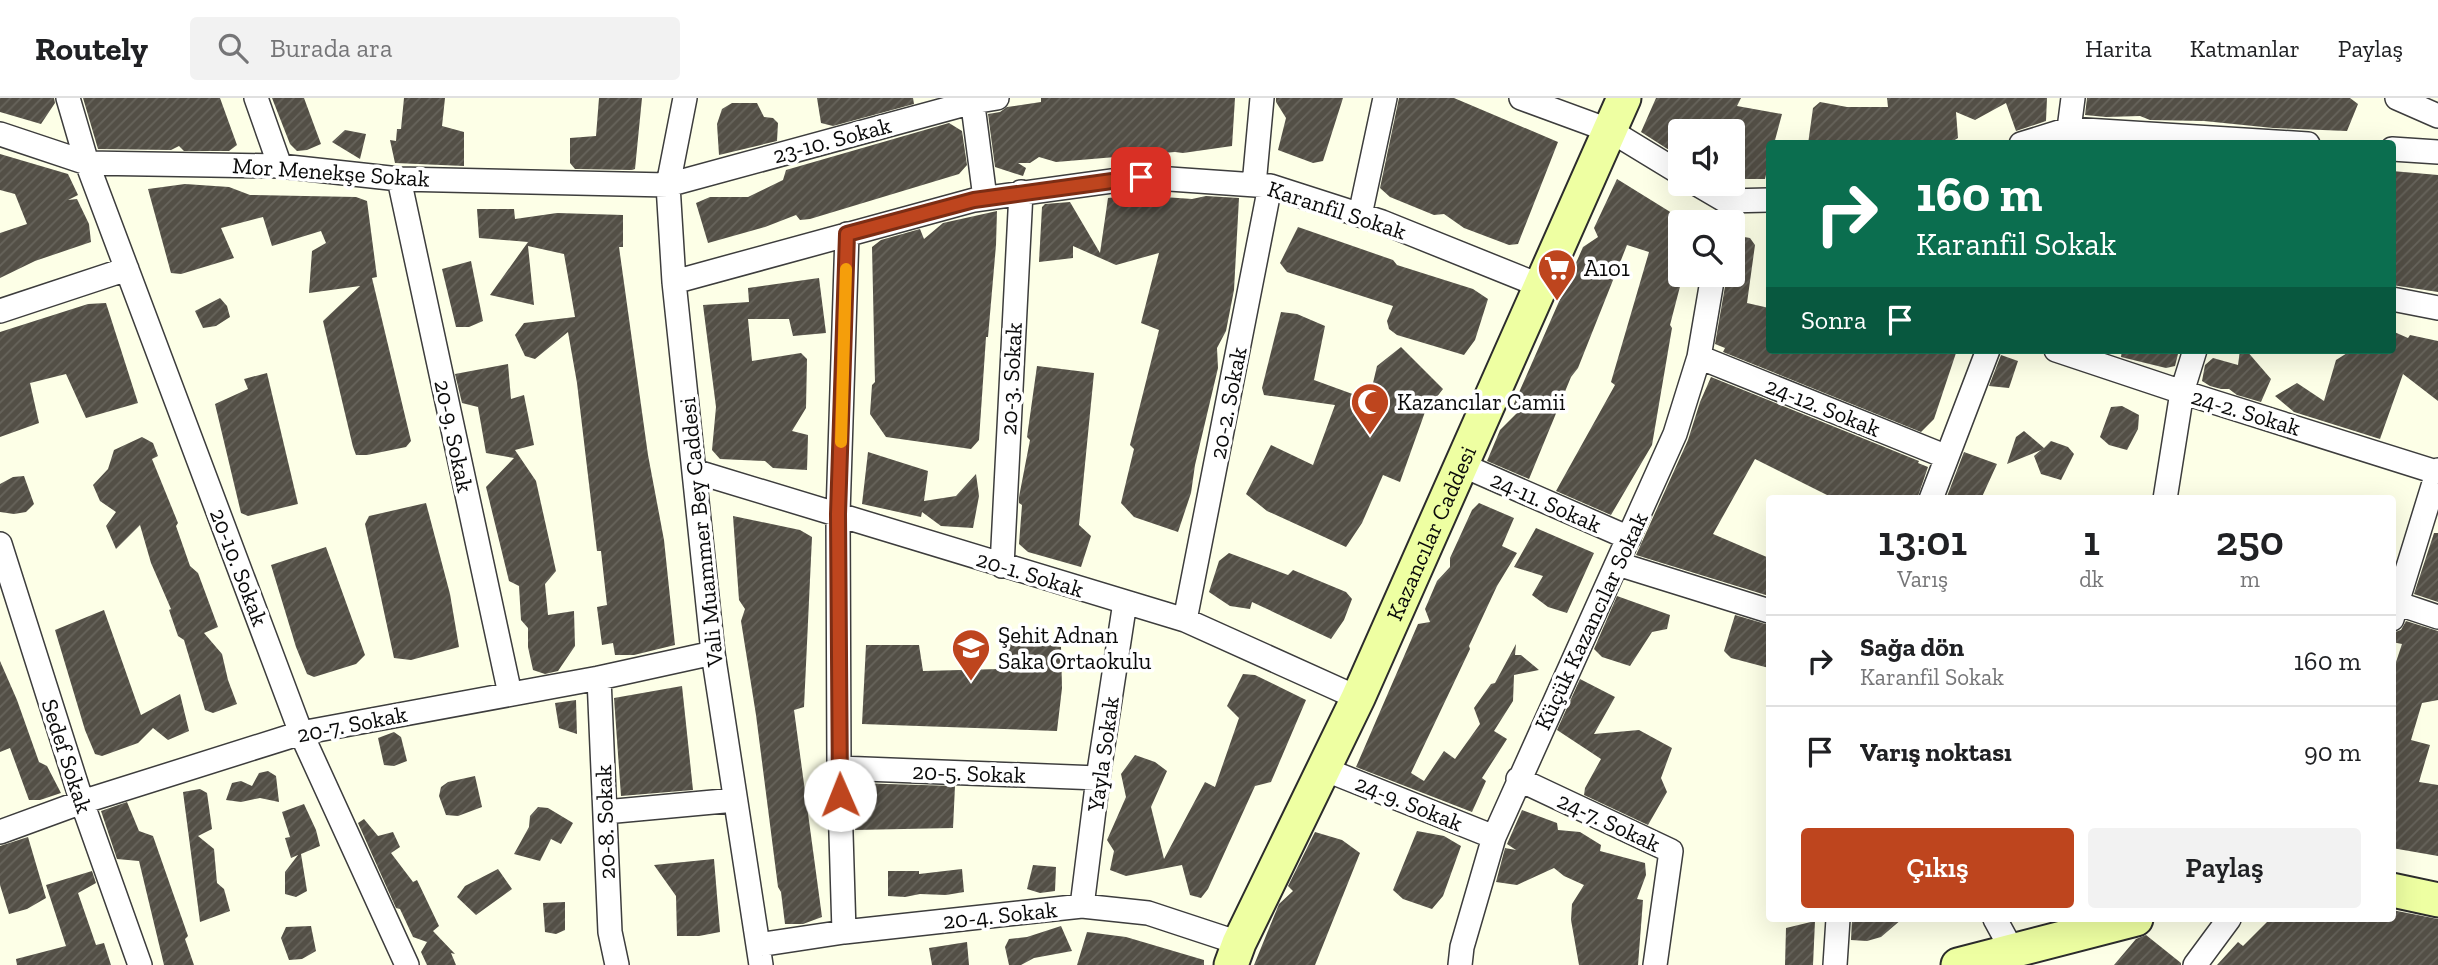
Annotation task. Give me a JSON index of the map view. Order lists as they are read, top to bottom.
{
  "streets": {
    "main road": ["Kazancılar Caddesi"],
    "street": [
      "23-10. Sokak",
      "Mor Menekşe Sokak",
      "Karanfil Sokak",
      "20-3. Sokak",
      "20-2. Sokak",
      "24-12. Sokak",
      "24-2. Sokak",
      "20-9. Sokak",
      "24-11. Sokak",
      "Vali Muammer Bey Caddesi",
      "20-10. Sokak",
      "20-1. Sokak",
      "Küçük Kazancılar Sokak",
      "20-7. Sokak",
      "Yayla Sokak",
      "Sedef Sokak",
      "20-5. Sokak",
      "24-9. Sokak",
      "20-8. Sokak",
      "24-7. Sokak",
      "20-4. Sokak"
    ]
  },
  "crossings": [
    ["23-10. Sokak", "Mor Menekşe Sokak"],
    ["23-10. Sokak", "Vali Muammer Bey Caddesi"],
    ["Mor Menekşe Sokak", "20-9. Sokak"],
    ["Mor Menekşe Sokak", "Vali Muammer Bey Caddesi"],
    ["Mor Menekşe Sokak", "20-10. Sokak"],
    ["Karanfil Sokak", "20-3. Sokak"],
    ["Karanfil Sokak", "20-2. Sokak"],
    ["Karanfil Sokak", "Vali Muammer Bey Caddesi"],
    ["Karanfil Sokak", "Kazancılar Caddesi"],
    ["20-3. Sokak", "20-1. Sokak"],
    ["20-2. Sokak", "20-1. Sokak"],
    ["24-12. Sokak", "Küçük Kazancılar Sokak"],
    ["20-9. Sokak", "20-7. Sokak"],
    ["24-11. Sokak", "Kazancılar Caddesi"],
    ["24-11. Sokak", "Küçük Kazancılar Sokak"],
    ["Vali Muammer Bey Caddesi", "20-1. Sokak"],
    ["Vali Muammer Bey Caddesi", "20-7. Sokak"],
    ["Vali Muammer Bey Caddesi", "20-4. Sokak"],
    ["Kazancılar Caddesi", "20-1. Sokak"],
    ["Kazancılar Caddesi", "24-9. Sokak"],
    ["Kazancılar Caddesi", "20-4. Sokak"],
    ["20-10. Sokak", "20-7. Sokak"],
    ["20-1. Sokak", "Yayla Sokak"],
    ["Küçük Kazancılar Sokak", "24-9. Sokak"],
    ["Küçük Kazancılar Sokak", "24-7. Sokak"],
    ["20-7. Sokak", "Sedef Sokak"],
    ["20-7. Sokak", "20-8. Sokak"],
    ["Yayla Sokak", "20-5. Sokak"],
    ["Yayla Sokak", "20-4. Sokak"]
  ],
  "places": {
    "supermarket": ["A101"],
    "mosque": ["Kazancılar Camii"],
    "school or university": ["Şehit Adnan Saka Ortaokulu"]
  },
  "page": {
    "header": "Routely",
    "search": "Burada ara",
    "nav": ["Harita", "Katmanlar", "Paylaş"],
    "turn": ["160 m", "Karanfil Sokak"],
    "then": "Sonra",
    "eta": [
      "13:01",
      "Varış",
      "1",
      "dk",
      "250",
      "m"
    ],
    "list": [
      {
        "name": "Sağa dön",
        "note": "Karanfil Sokak",
        "value": "160 m"
      },
      {
        "name": "Varış noktası",
        "value": "90 m"
      }
    ],
    "buttons": ["Çıkış", "Paylaş"]
  }
}
